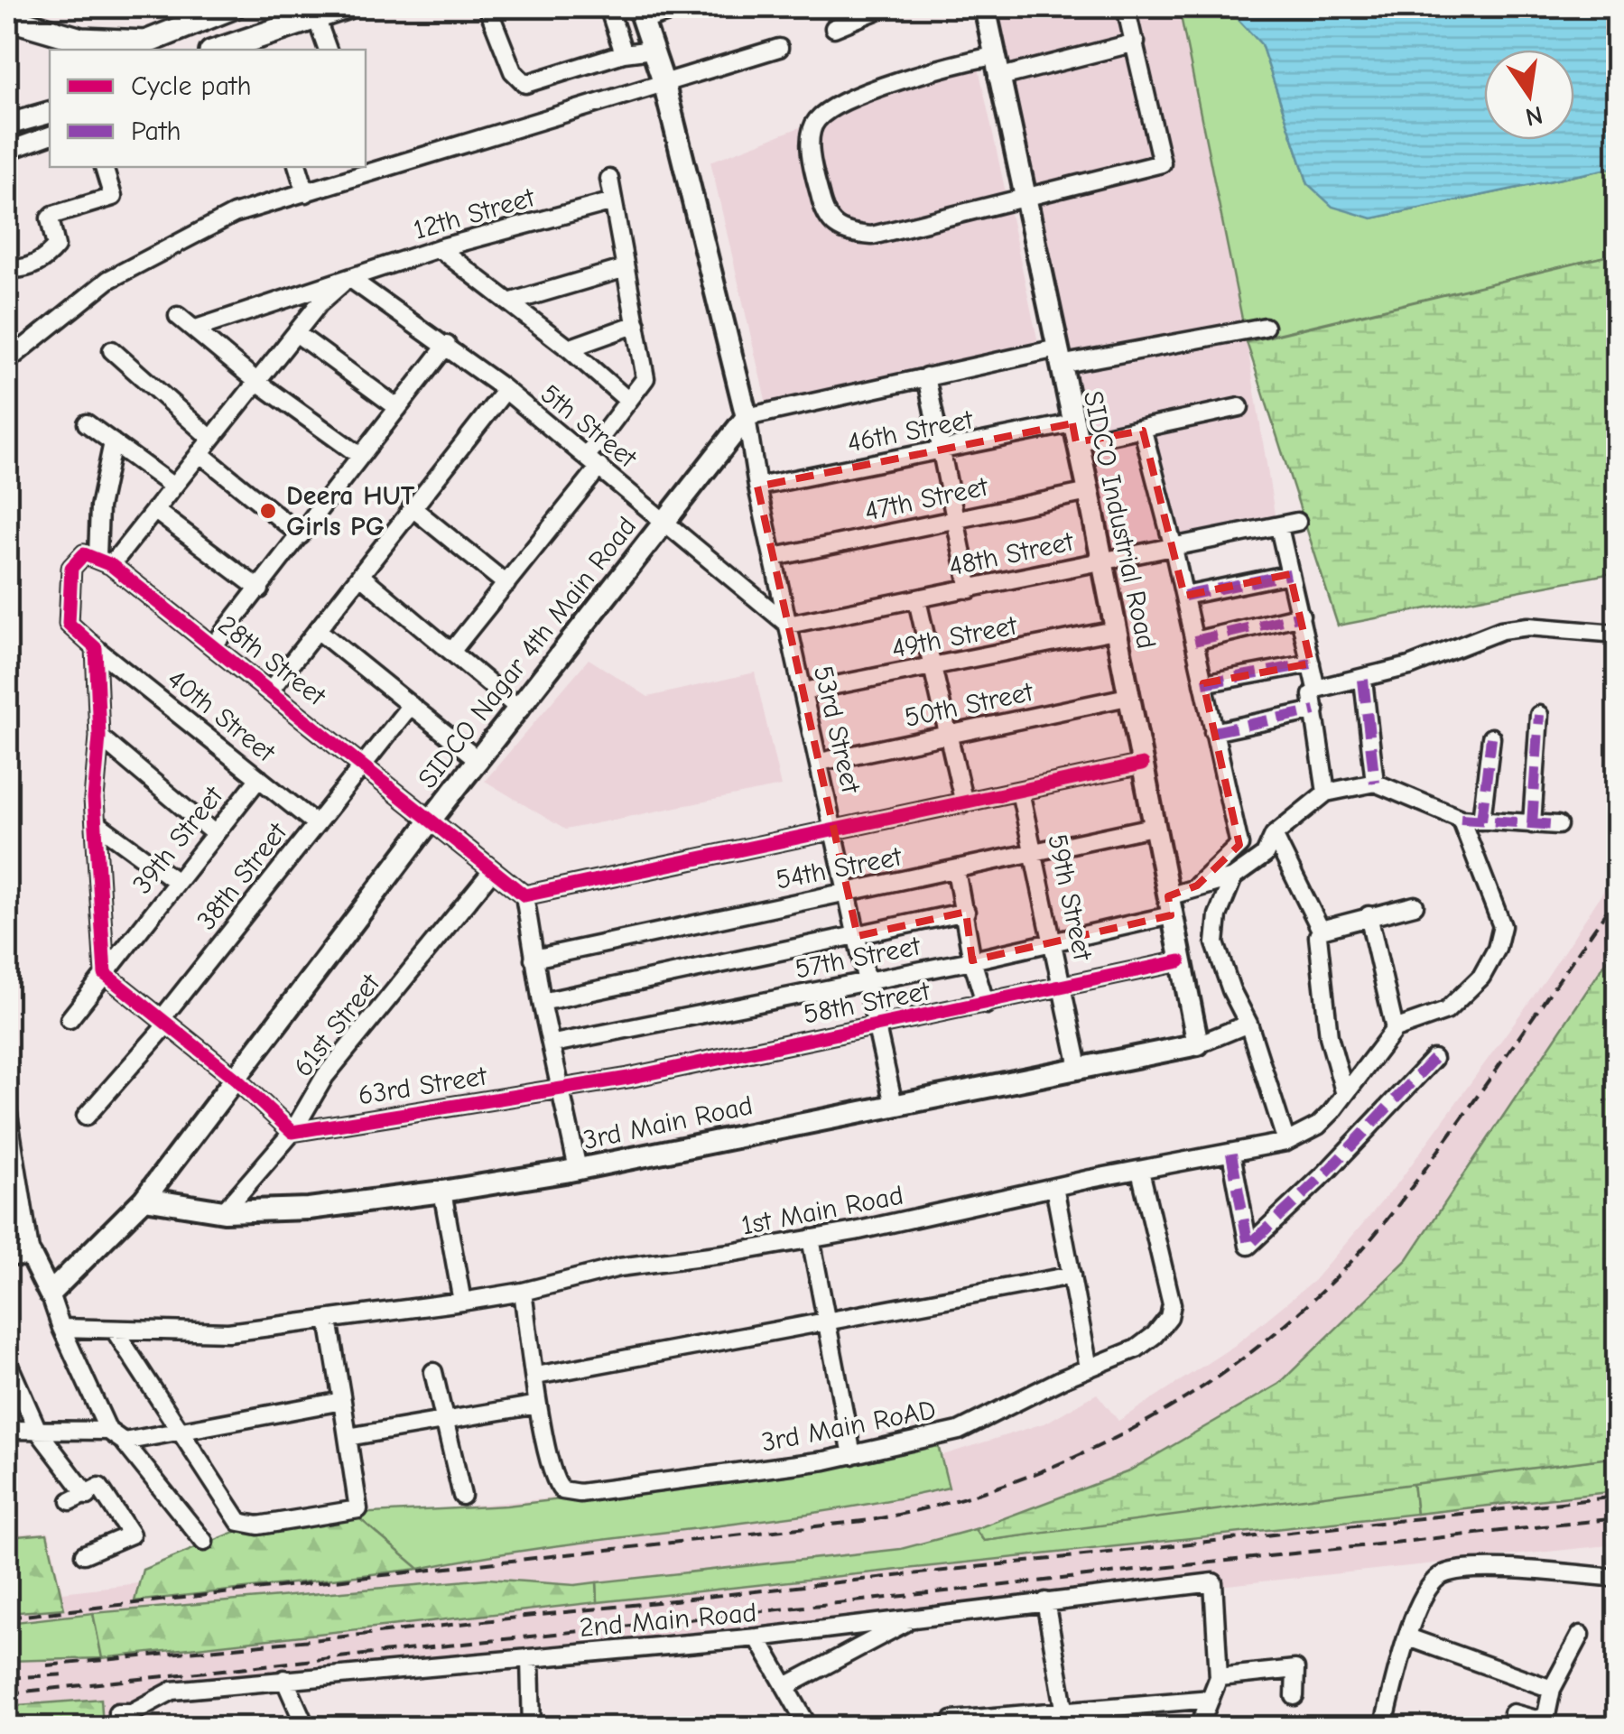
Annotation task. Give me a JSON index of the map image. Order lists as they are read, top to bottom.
{
  "streets": {
    "street": [
      "12th Street",
      "5th Street",
      "46th Street",
      "47th Street",
      "SIDCO Industrial Road",
      "48th Street",
      "49th Street",
      "SIDCO Nagar 4th Main Road",
      "28th Street",
      "50th Street",
      "40th Street",
      "53rd Street",
      "39th Street",
      "54th Street",
      "38th Street",
      "59th Street",
      "57th Street",
      "58th Street",
      "61st Street",
      "63rd Street",
      "3rd Main Road",
      "1st Main Road",
      "3rd Main RoAD",
      "2nd Main Road"
    ]
  },
  "crossings": [
    ["12th Street", "5th Street"],
    ["5th Street", "48th Street"],
    ["5th Street", "SIDCO Nagar 4th Main Road"],
    ["5th Street", "53rd Street"],
    ["46th Street", "SIDCO Industrial Road"],
    ["46th Street", "53rd Street"],
    ["47th Street", "SIDCO Industrial Road"],
    ["47th Street", "53rd Street"],
    ["SIDCO Industrial Road", "48th Street"],
    ["SIDCO Industrial Road", "49th Street"],
    ["SIDCO Industrial Road", "50th Street"],
    ["SIDCO Industrial Road", "54th Street"],
    ["SIDCO Industrial Road", "57th Street"],
    ["SIDCO Industrial Road", "58th Street"],
    ["SIDCO Industrial Road", "3rd Main Road"],
    ["48th Street", "53rd Street"],
    ["49th Street", "53rd Street"],
    ["SIDCO Nagar 4th Main Road", "28th Street"],
    ["SIDCO Nagar 4th Main Road", "53rd Street"],
    ["SIDCO Nagar 4th Main Road", "3rd Main Road"],
    ["28th Street", "40th Street"],
    ["28th Street", "38th Street"],
    ["28th Street", "61st Street"],
    ["50th Street", "53rd Street"],
    ["40th Street", "39th Street"],
    ["40th Street", "38th Street"],
    ["53rd Street", "54th Street"],
    ["53rd Street", "57th Street"],
    ["53rd Street", "58th Street"],
    ["53rd Street", "3rd Main Road"],
    ["54th Street", "59th Street"],
    ["59th Street", "57th Street"],
    ["59th Street", "58th Street"],
    ["59th Street", "3rd Main Road"],
    ["58th Street", "63rd Street"],
    ["61st Street", "63rd Street"],
    ["61st Street", "3rd Main Road"],
    ["1st Main Road", "3rd Main RoAD"]
  ],
  "places": ["Deera HUT Girls PG"],
  "legend": ["Cycle path", "Path"],
  "north": "bottom"
}
